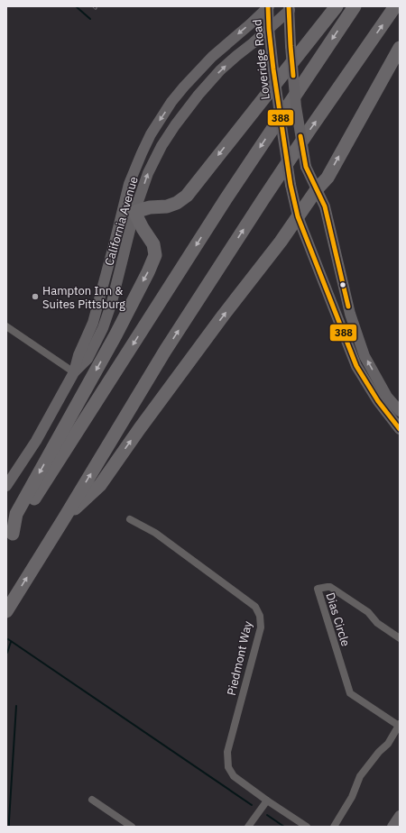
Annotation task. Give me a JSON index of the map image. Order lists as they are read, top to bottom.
{
  "streets": {
    "main road": ["Loveridge Road", "California Avenue"],
    "street": ["Dias Circle", "Piedmont Way"]
  },
  "crossings": [
    ["Loveridge Road", "California Avenue"]
  ],
  "places": ["Hampton Inn & Suites Pittsburg"],
  "lines": ["transit line 388"]
}
